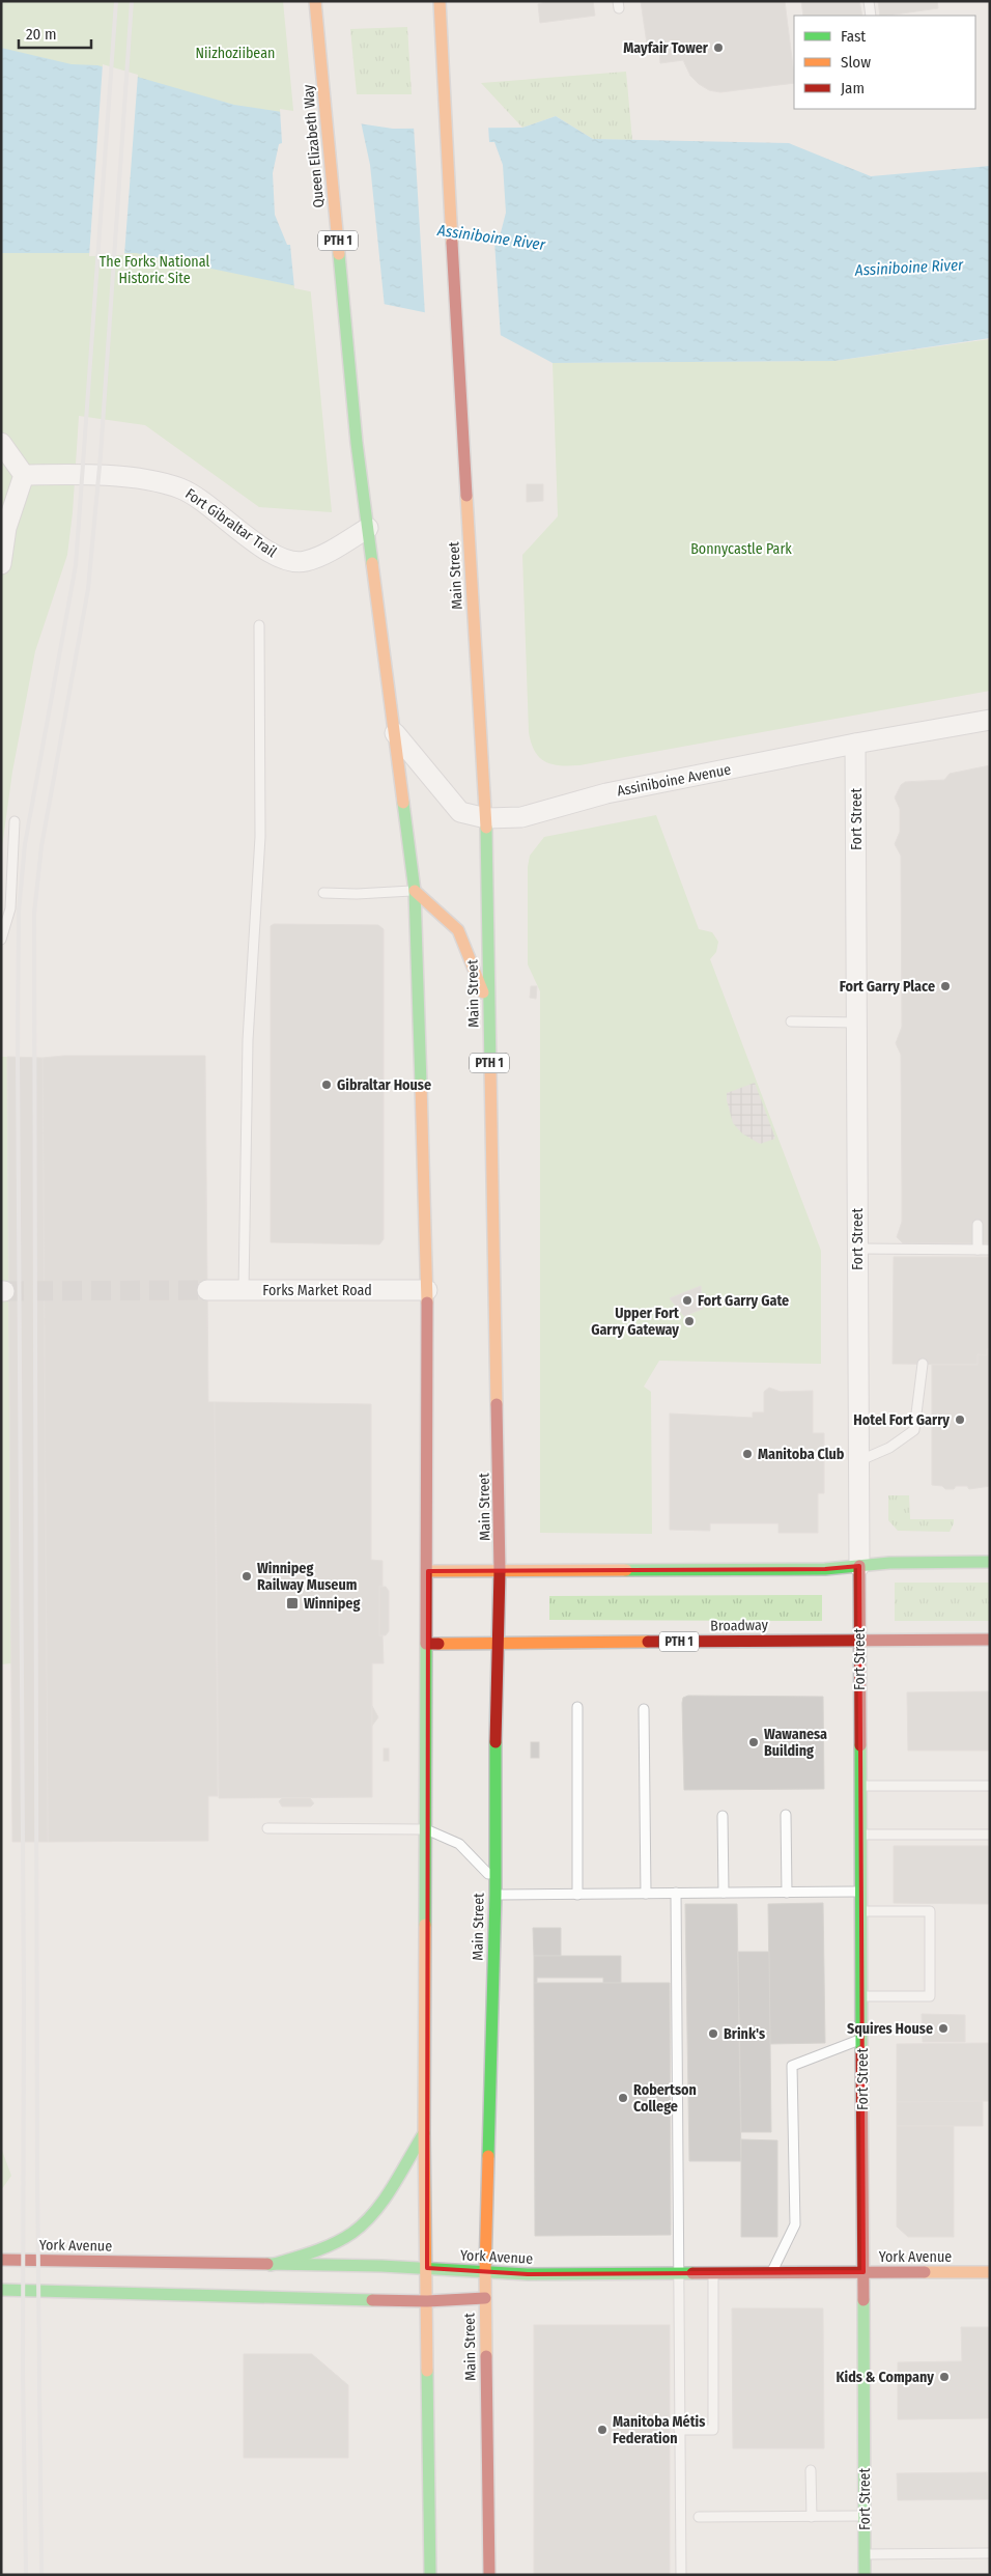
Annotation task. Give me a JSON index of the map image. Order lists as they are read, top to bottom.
{
  "streets": {
    "main road": [
      "Queen Elizabeth Way",
      "PTH 1",
      "Main Street",
      "Fort Street",
      "Broadway",
      "York Avenue"
    ],
    "street": ["Fort Gibraltar Trail", "Assiniboine Avenue", "Forks Market Road"]
  },
  "crossings": [
    ["Queen Elizabeth Way", "PTH 1"],
    ["Queen Elizabeth Way", "Fort Gibraltar Trail"],
    ["PTH 1", "Fort Gibraltar Trail"],
    ["PTH 1", "Assiniboine Avenue"],
    ["PTH 1", "Forks Market Road"],
    ["PTH 1", "Broadway"],
    ["Main Street", "Assiniboine Avenue"],
    ["Main Street", "Broadway"],
    ["Main Street", "York Avenue"],
    ["Assiniboine Avenue", "Fort Street"],
    ["Fort Street", "Broadway"],
    ["Fort Street", "York Avenue"]
  ],
  "water": ["Assiniboine River"],
  "parks": ["Niizhoziibean", "The Forks National Historic Site", "Bonnycastle Park"],
  "places": {
    "other": [
      "Mayfair Tower",
      "Fort Garry Place",
      "Gibraltar House",
      "Fort Garry Gate",
      "Upper Fort Garry Gateway",
      "Hotel Fort Garry",
      "Manitoba Club",
      "Winnipeg Railway Museum",
      "Wawanesa Building",
      "Squires House",
      "Brink's",
      "Robertson College",
      "Kids & Company",
      "Manitoba Métis Federation"
    ],
    "transit": ["Winnipeg"]
  },
  "legend": ["Fast", "Slow", "Jam"],
  "scale_bar": "20 m"
}
